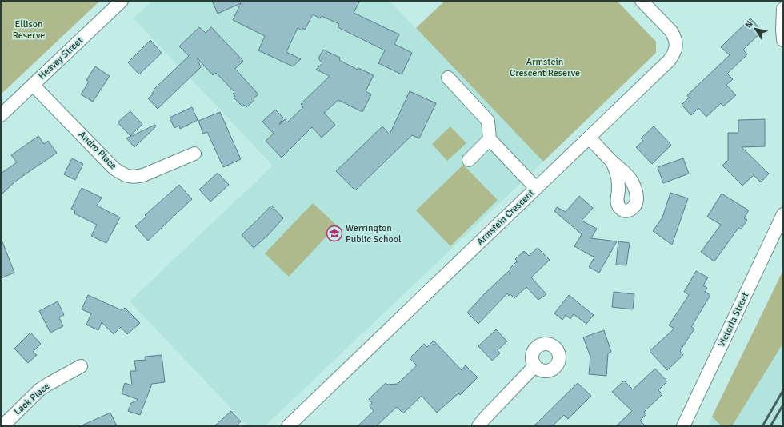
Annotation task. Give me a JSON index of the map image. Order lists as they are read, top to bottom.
{
  "streets": {
    "street": [
      "Heavey Street",
      "Andro Place",
      "Armstein Crescent",
      "Victoria Street",
      "Lack Place"
    ]
  },
  "crossings": [
    ["Heavey Street", "Andro Place"]
  ],
  "parks": ["Ellison Reserve", "Armstein Crescent Reserve"],
  "places": {
    "school or university": ["Werrington Public School"]
  },
  "north": "top left"
}
